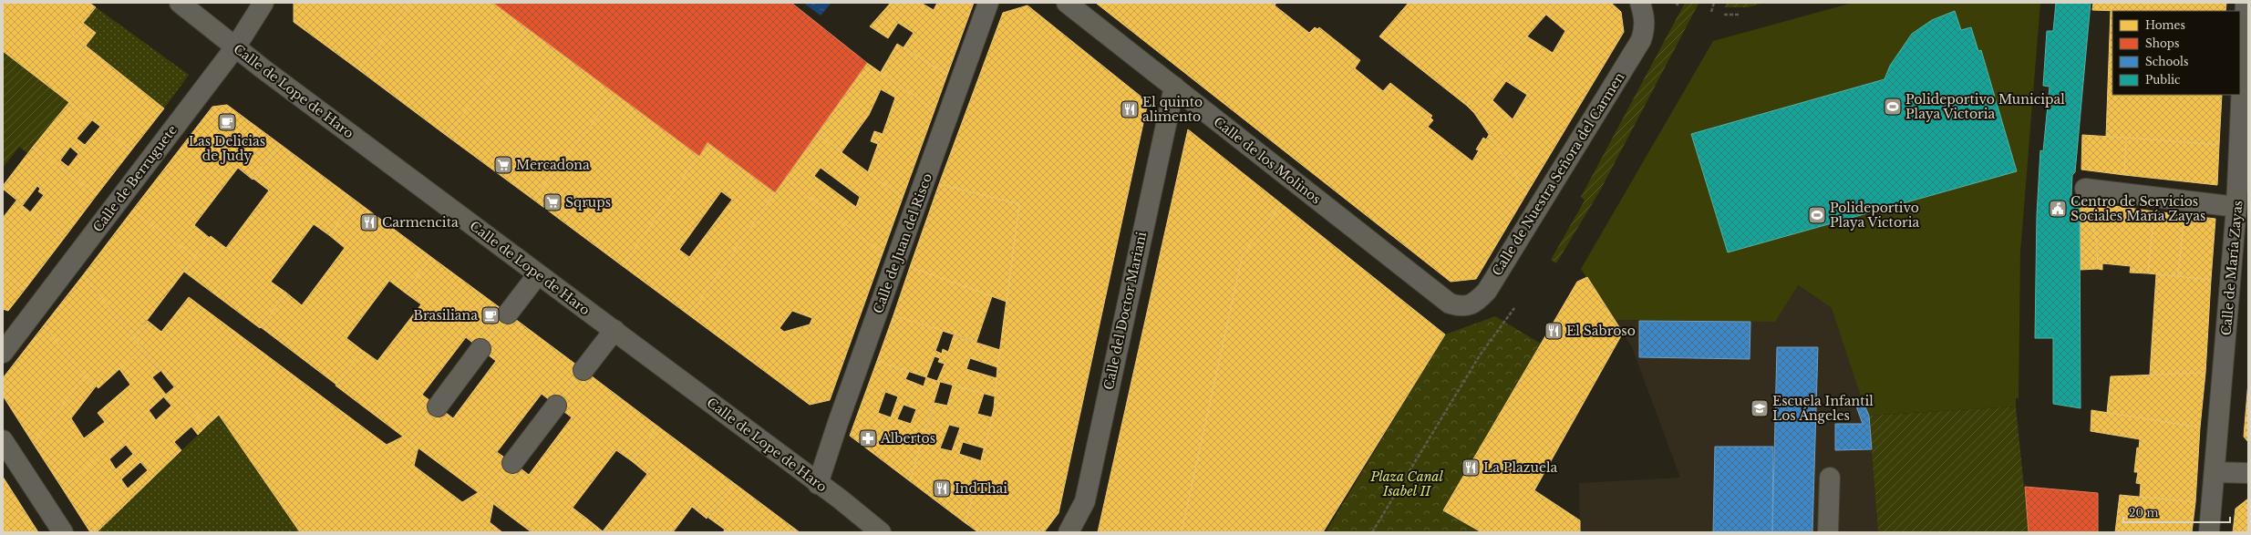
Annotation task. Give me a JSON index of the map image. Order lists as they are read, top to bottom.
{
  "streets": {
    "street": [
      "Calle de Lope de Haro",
      "Calle de los Molinos",
      "Calle de Nuestra Señora del Carmen",
      "Calle de Berruguete",
      "Calle de Juan del Risco",
      "Calle de María Zayas",
      "Calle del Doctor Mariani"
    ]
  },
  "crossings": [
    ["Calle de Lope de Haro", "Calle de Berruguete"],
    ["Calle de Lope de Haro", "Calle de Juan del Risco"],
    ["Calle de los Molinos", "Calle de Nuestra Señora del Carmen"],
    ["Calle de los Molinos", "Calle del Doctor Mariani"]
  ],
  "parks": ["Plaza Canal Isabel II"],
  "places": {
    "sports": ["Polideportivo Municipal Playa Victoria", "Polideportivo Playa Victoria"],
    "restaurant": [
      "El quinto alimento",
      "Carmencita",
      "El Sabroso",
      "La Plazuela",
      "IndThai"
    ],
    "cafe": ["Las Delicias de Judy", "Brasiliana"],
    "supermarket": ["Mercadona", "Sqrups"],
    "public building": ["Centro de Servicios Sociales María Zayas"],
    "school or university": ["Escuela Infantil Los Ángeles"],
    "pharmacy": ["Albertos"]
  },
  "legend": [
    "Homes",
    "Shops",
    "Schools",
    "Public"
  ],
  "scale_bar": "20 m"
}
